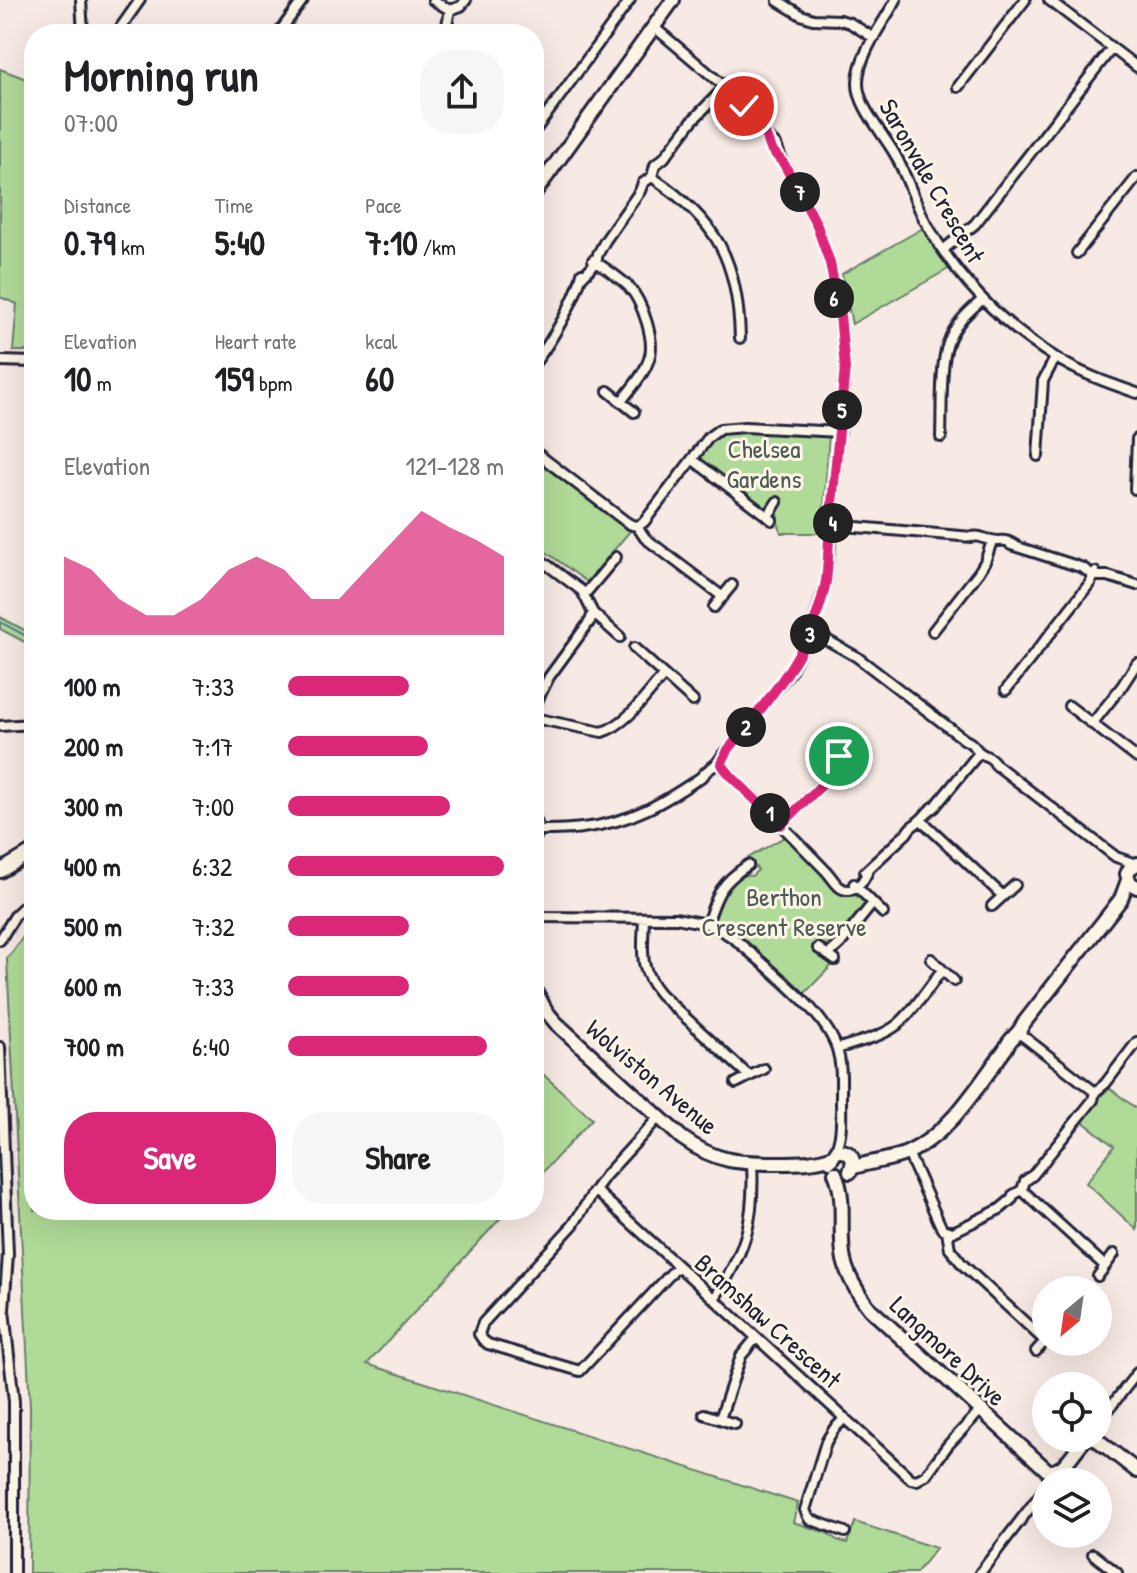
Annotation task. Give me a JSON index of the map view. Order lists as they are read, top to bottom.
{
  "streets": {
    "street": [
      "Saronvale Crescent",
      "Wolviston Avenue",
      "Bramshaw Crescent",
      "Langmore Drive"
    ]
  },
  "crossings": [
    ["Wolviston Avenue", "Langmore Drive"],
    ["Bramshaw Crescent", "Langmore Drive"]
  ],
  "parks": ["Chelsea Gardens", "Berthon Crescent Reserve"],
  "north": "bottom left",
  "page": {
    "heading": ["Morning run", "07:00"],
    "stats": [
      ["Distance", "0.79 km"],
      ["Time", "5:40"],
      ["Pace", "7:10 /km"],
      ["Elevation", "10 m"],
      ["Heart rate", "159 bpm"],
      ["kcal", "60"]
    ],
    "pins": [
      "7",
      "6",
      "5",
      "4",
      "3",
      "2",
      "1"
    ],
    "chart": ["Elevation", "121–128 m"],
    "list": [
      {
        "name": "100 m",
        "note": "7:33"
      },
      {
        "name": "200 m",
        "note": "7:17"
      },
      {
        "name": "300 m",
        "note": "7:00"
      },
      {
        "name": "400 m",
        "note": "6:32"
      },
      {
        "name": "500 m",
        "note": "7:32"
      },
      {
        "name": "600 m",
        "note": "7:33"
      },
      {
        "name": "700 m",
        "note": "6:40"
      }
    ],
    "buttons": ["Save", "Share"]
  }
}
